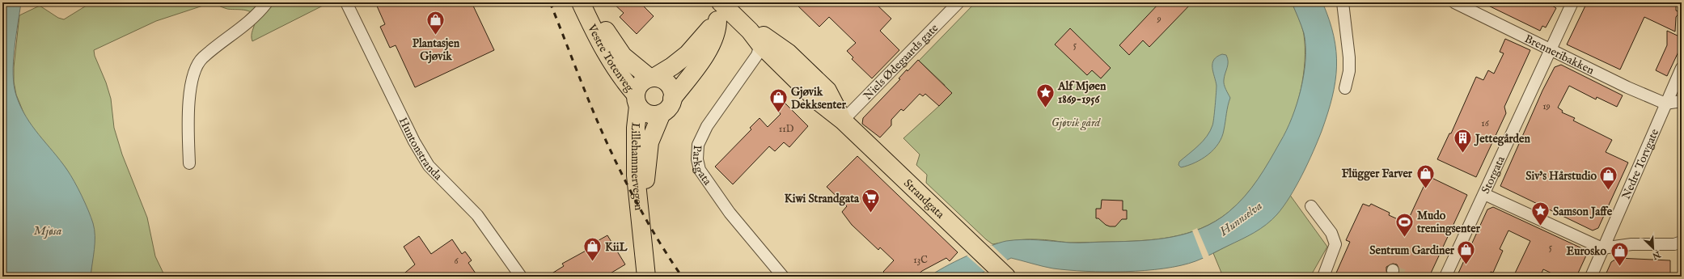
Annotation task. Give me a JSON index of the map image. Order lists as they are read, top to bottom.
{
  "streets": {
    "main road": ["Vestre Totenveg", "Lillehammervegen", "Strandgata"],
    "street": [
      "Brenneribakken",
      "Niels Ødegaards gate",
      "Huntonstranda",
      "Nedre Torvgate",
      "Parkgata",
      "Storgata"
    ]
  },
  "crossings": [
    ["Brenneribakken", "Nedre Torvgate"],
    ["Brenneribakken", "Storgata"],
    ["Vestre Totenveg", "Lillehammervegen"],
    ["Niels Ødegaards gate", "Strandgata"],
    ["Parkgata", "Strandgata"]
  ],
  "water": ["Hunnselva", "Mjøsa"],
  "parks": ["Gjøvik gård"],
  "places": {
    "shop": [
      "Plantasjen Gjøvik",
      "Gjøvik Dekksenter",
      "Flügger Farver",
      "Siv's Hårstudio",
      "KiiL",
      "Sentrum Gardiner",
      "Eurosko"
    ],
    "place": ["Alf Mjøen 1869-1956", "Samson Jaffe"],
    "building": ["Jettegården"],
    "supermarket": ["Kiwi Strandgata"],
    "sports": ["Mudo treningsenter"]
  },
  "house_numbers": [
    "9",
    "5",
    "19",
    "16",
    "11D",
    "5",
    "13C",
    "6"
  ],
  "north": "bottom right"
}
